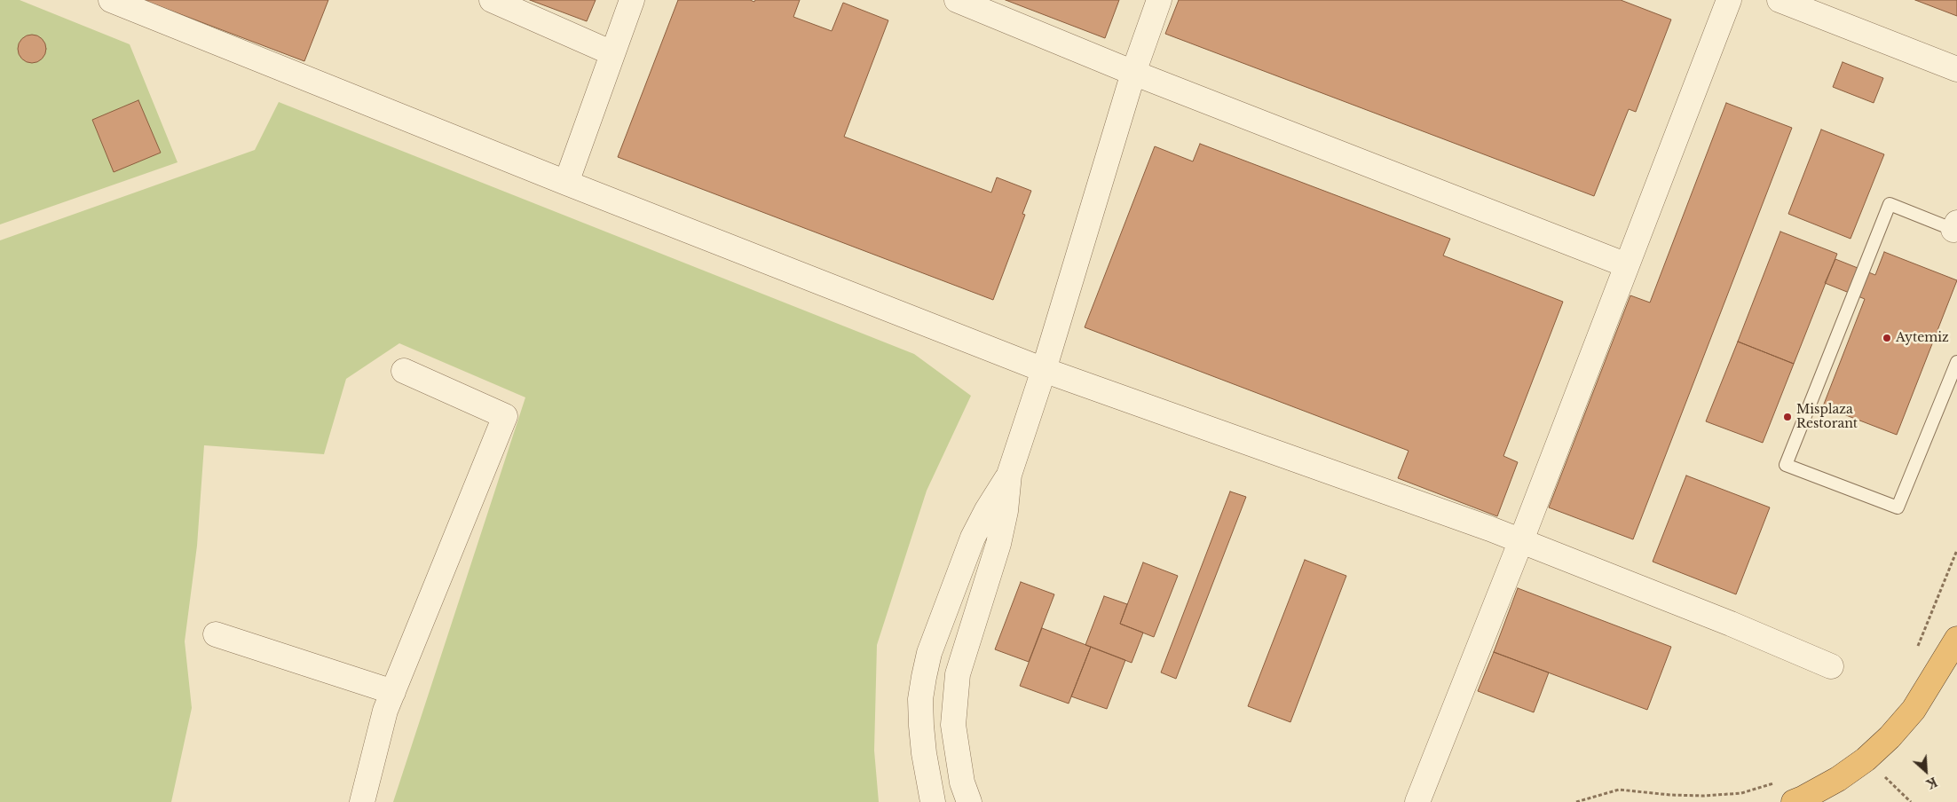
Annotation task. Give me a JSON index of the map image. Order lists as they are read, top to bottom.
{
  "places": ["Aytemiz", "Misplaza Restorant"],
  "north": "bottom right"
}
